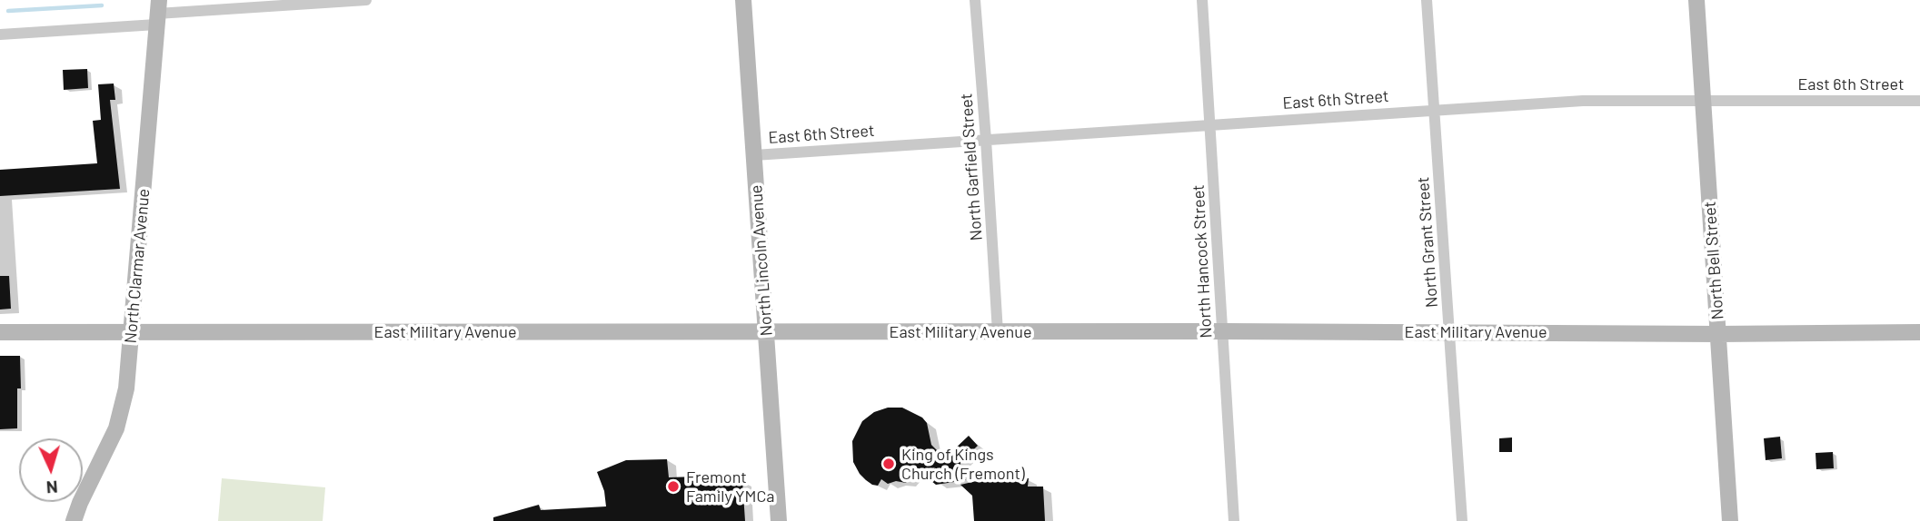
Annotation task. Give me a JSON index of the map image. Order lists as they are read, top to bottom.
{
  "streets": {
    "main road": [
      "North Lincoln Avenue",
      "North Bell Street",
      "North Clarmar Avenue",
      "East Military Avenue"
    ],
    "street": [
      "East 6th Street",
      "North Garfield Street",
      "North Grant Street",
      "North Hancock Street"
    ]
  },
  "crossings": [
    ["East 6th Street", "North Garfield Street"],
    ["East 6th Street", "North Grant Street"],
    ["East 6th Street", "North Lincoln Avenue"],
    ["East 6th Street", "North Bell Street"],
    ["East 6th Street", "North Hancock Street"],
    ["North Garfield Street", "East Military Avenue"],
    ["North Grant Street", "East Military Avenue"],
    ["North Lincoln Avenue", "East Military Avenue"],
    ["North Bell Street", "East Military Avenue"],
    ["North Hancock Street", "East Military Avenue"],
    ["North Clarmar Avenue", "East Military Avenue"]
  ],
  "places": ["King of Kings Church (Fremont)", "Fremont Family YMCa"],
  "north": "bottom"
}
